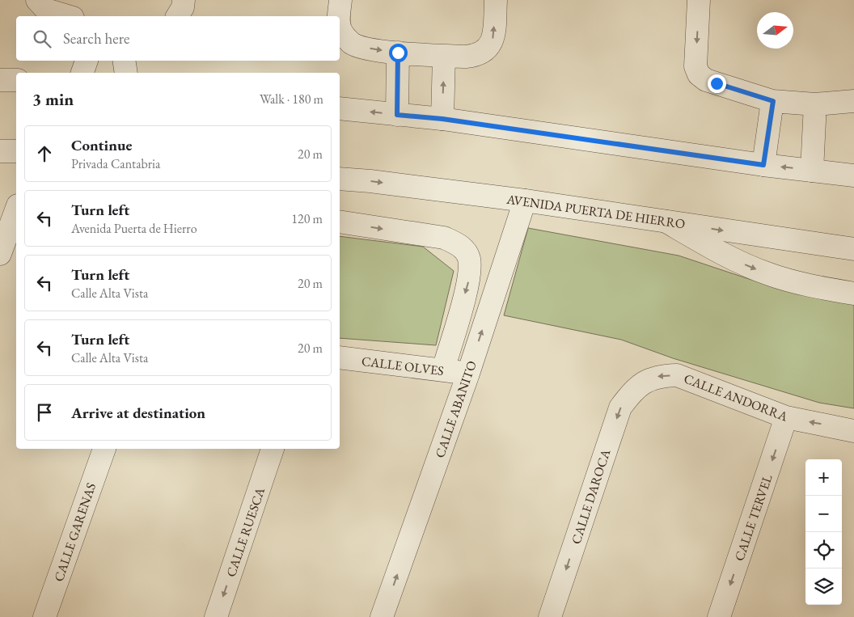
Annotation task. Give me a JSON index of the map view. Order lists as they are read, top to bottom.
{
  "streets": {
    "street": [
      "AVENIDA PUERTA DE HIERRO",
      "CALLE OLVES",
      "CALLE ANDORRA",
      "CALLE ABANITO",
      "CALLE DAROCA",
      "CALLE TERVEL",
      "CALLE GARENAS",
      "CALLE RUESCA"
    ]
  },
  "crossings": [
    ["AVENIDA PUERTA DE HIERRO", "CALLE ABANITO"],
    ["CALLE OLVES", "CALLE ABANITO"],
    ["CALLE ANDORRA", "CALLE DAROCA"],
    ["CALLE ANDORRA", "CALLE TERVEL"]
  ],
  "one_way": ["CALLE DAROCA", "CALLE TERVEL", "CALLE RUESCA"],
  "north": "right",
  "page": {
    "search": "Search here",
    "heading": ["3 min", "Walk · 180 m"],
    "list": [
      ["Continue", "Privada Cantabria", "20 m"],
      ["Turn left", "Avenida Puerta de Hierro", "120 m"],
      ["Turn left", "Calle Alta Vista", "20 m"],
      ["Turn left", "Calle Alta Vista", "20 m"],
      "Arrive at destination"
    ],
    "map_buttons": ["+", "−"]
  }
}
